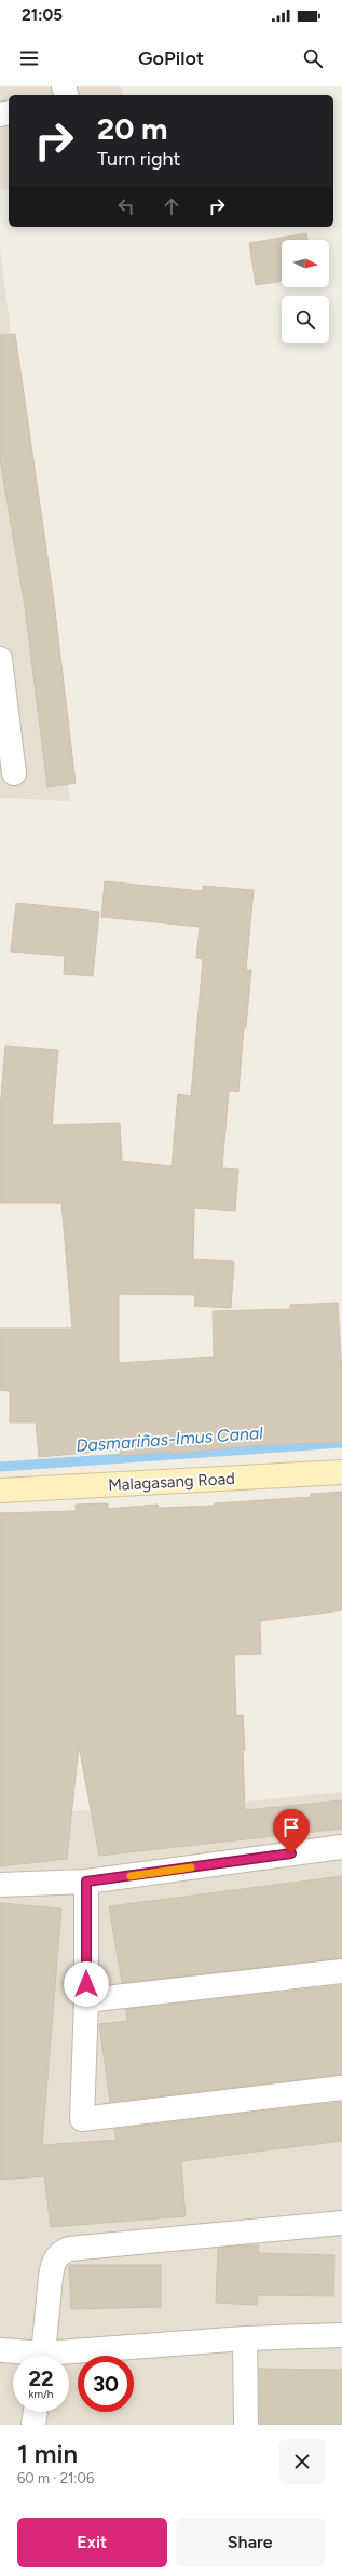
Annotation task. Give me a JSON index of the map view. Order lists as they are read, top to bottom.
{
  "streets": {
    "main road": ["Malagasang Road"]
  },
  "water": ["Dasmariñas-Imus Canal"],
  "north": "right",
  "page": {
    "status": "21:05",
    "header": "GoPilot",
    "turn": ["20 m", "Turn right"],
    "speed": "22 km/h",
    "limit": "30",
    "heading": ["1 min", "60 m · 21:06"],
    "buttons": ["Exit", "Share"]
  }
}
